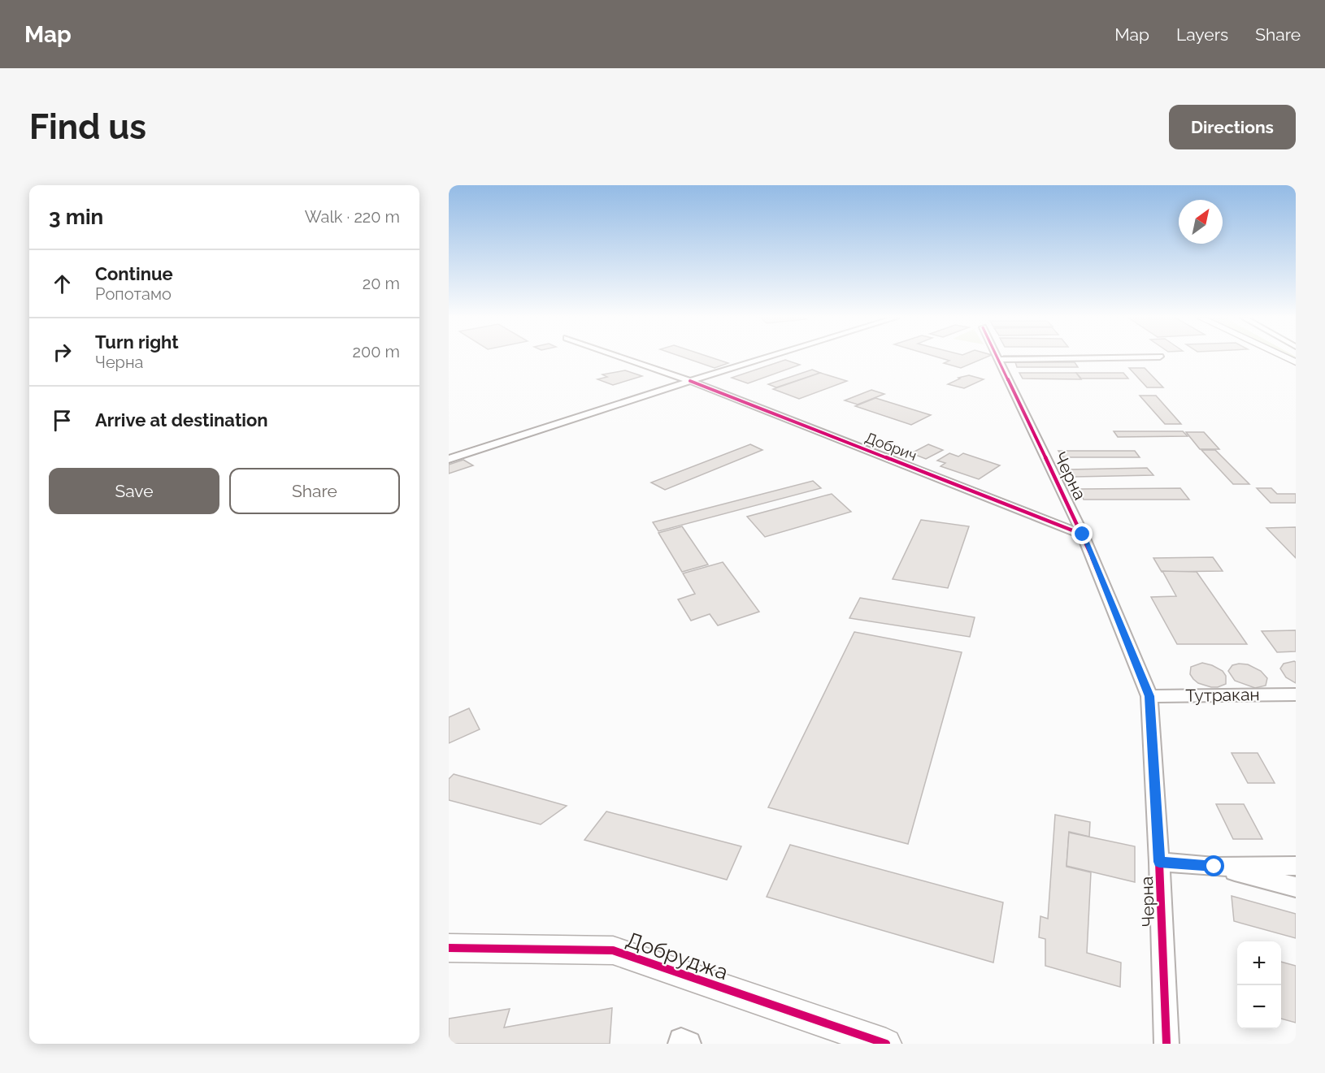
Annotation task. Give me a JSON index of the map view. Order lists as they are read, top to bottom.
{
  "streets": {
    "street": [
      "Добрич",
      "Черна",
      "Тутракан",
      "Добруджа"
    ]
  },
  "crossings": [
    ["Добрич", "Черна"],
    ["Черна", "Тутракан"]
  ],
  "north": "top right",
  "page": {
    "header": "Map",
    "nav": ["Map", "Layers", "Share"],
    "buttons": [
      "Directions",
      ["Save", "Share"]
    ],
    "title": "Find us",
    "heading": ["3 min", "Walk · 220 m"],
    "list": [
      ["Continue", "Ропотамо", "20 m"],
      ["Turn right", "Черна", "200 m"],
      "Arrive at destination"
    ],
    "map_buttons": ["+", "−"]
  }
}
